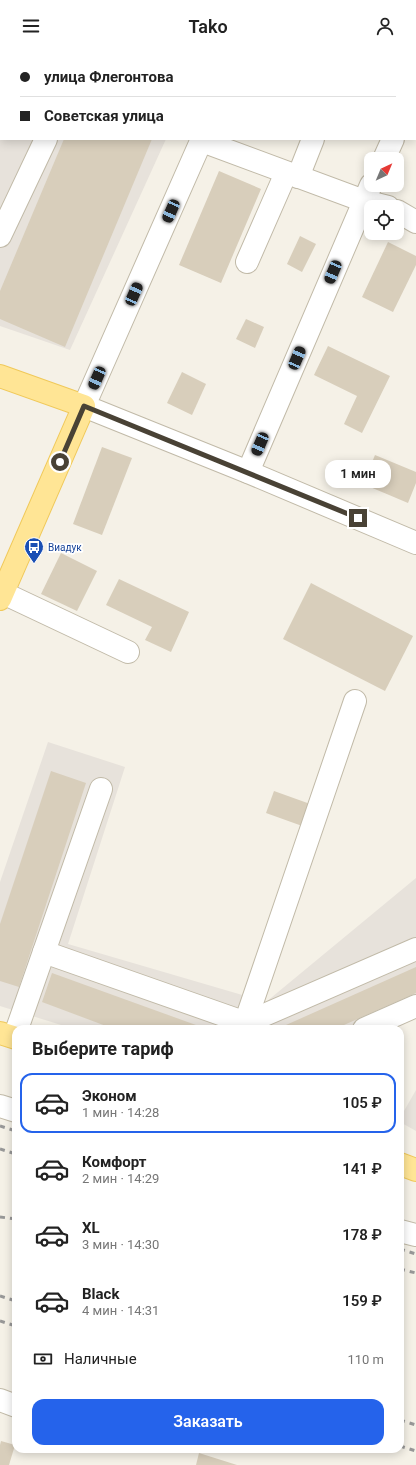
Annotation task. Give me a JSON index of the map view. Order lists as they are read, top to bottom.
{
  "places": {
    "bus stop": ["Виадук"]
  },
  "north": "top right",
  "page": {
    "header": "Tako",
    "banner": ["улица Флегонтова", "Советская улица"],
    "bubble": "1 мин",
    "heading": "Выберите тариф",
    "list": [
      {
        "name": "Эконом",
        "note": "1 мин · 14:28",
        "value": "105 ₽"
      },
      {
        "name": "Комфорт",
        "note": "2 мин · 14:29",
        "value": "141 ₽"
      },
      {
        "name": "XL",
        "note": "3 мин · 14:30",
        "value": "178 ₽"
      },
      {
        "name": "Black",
        "note": "4 мин · 14:31",
        "value": "159 ₽"
      }
    ],
    "pay": ["Наличные", "110 m"],
    "buttons": "Заказать"
  }
}
